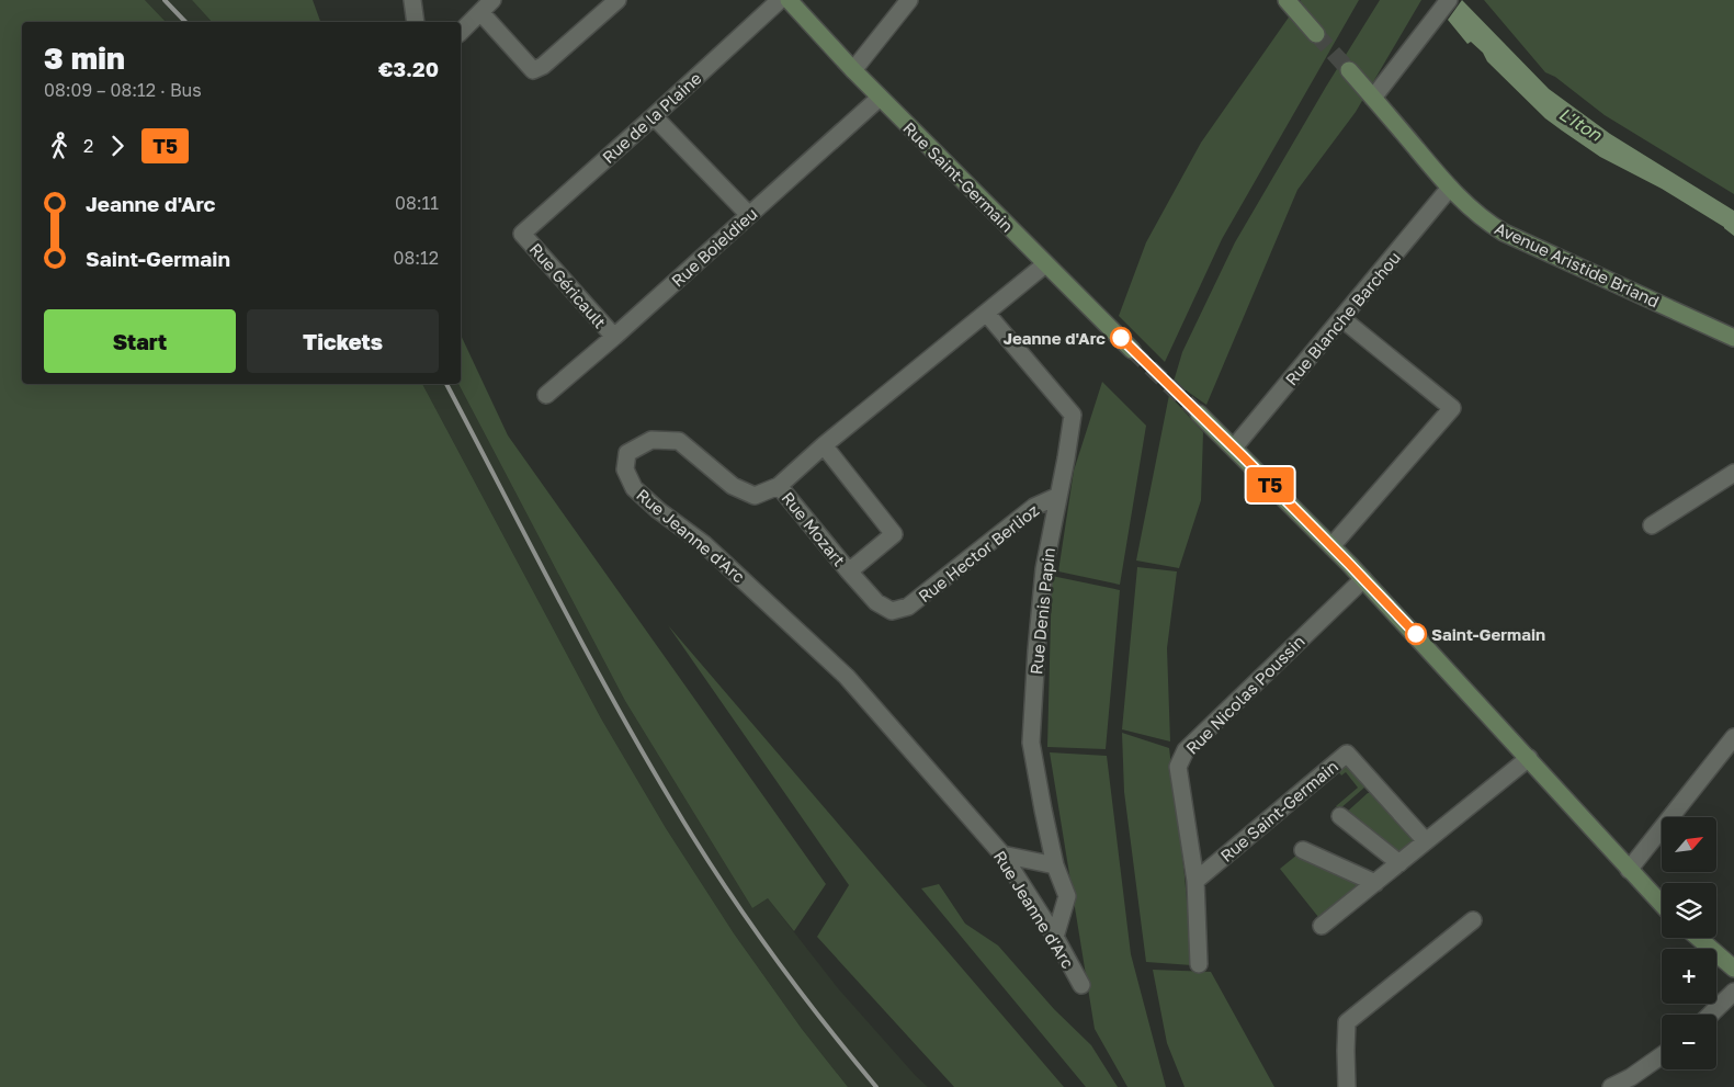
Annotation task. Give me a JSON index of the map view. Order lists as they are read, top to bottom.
{
  "streets": {
    "street": [
      "Rue de la Plaine",
      "Rue Saint-Germain",
      "Rue Boieldieu",
      "Avenue Aristide Briand",
      "Rue Géricault",
      "Rue Blanche Barchou",
      "Rue Mozart",
      "Rue Jeanne d'Arc",
      "Rue Hector Berlioz",
      "Rue Denis Papin",
      "Rue Nicolas Poussin"
    ]
  },
  "crossings": [
    ["Rue de la Plaine", "Rue Géricault"],
    ["Rue Saint-Germain", "Rue Boieldieu"],
    ["Rue Saint-Germain", "Rue Jeanne d'Arc"],
    ["Rue Saint-Germain", "Rue Nicolas Poussin"],
    ["Rue Boieldieu", "Rue Géricault"],
    ["Avenue Aristide Briand", "Rue Blanche Barchou"],
    ["Rue Mozart", "Rue Jeanne d'Arc"],
    ["Rue Mozart", "Rue Hector Berlioz"],
    ["Rue Jeanne d'Arc", "Rue Denis Papin"],
    ["Rue Hector Berlioz", "Rue Denis Papin"]
  ],
  "water": ["L'Iton"],
  "places": ["Jeanne d'Arc", "Saint-Germain"],
  "lines": ["bus line T5"],
  "north": "top right",
  "page": {
    "on_map": "T5",
    "heading": ["3 min", "08:09 – 08:12 · Bus", "€3.20"],
    "legs": ["2", "T5"],
    "list": [
      {
        "name": "Jeanne d'Arc",
        "value": "08:11"
      },
      {
        "name": "Saint-Germain",
        "value": "08:12"
      }
    ],
    "buttons": ["Start", "Tickets"],
    "map_buttons": ["+", "−"]
  }
}
